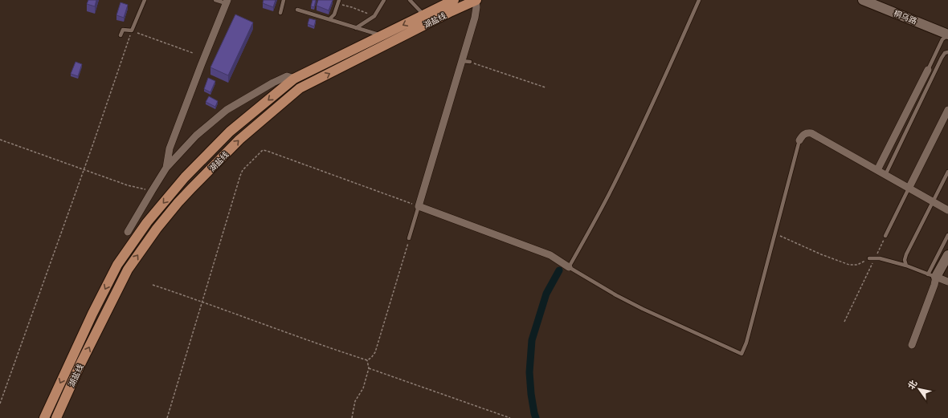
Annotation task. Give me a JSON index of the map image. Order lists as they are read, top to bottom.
{
  "streets": {
    "main road": ["湖盐线"],
    "street": ["桐乌路"]
  },
  "north": "top left"
}
